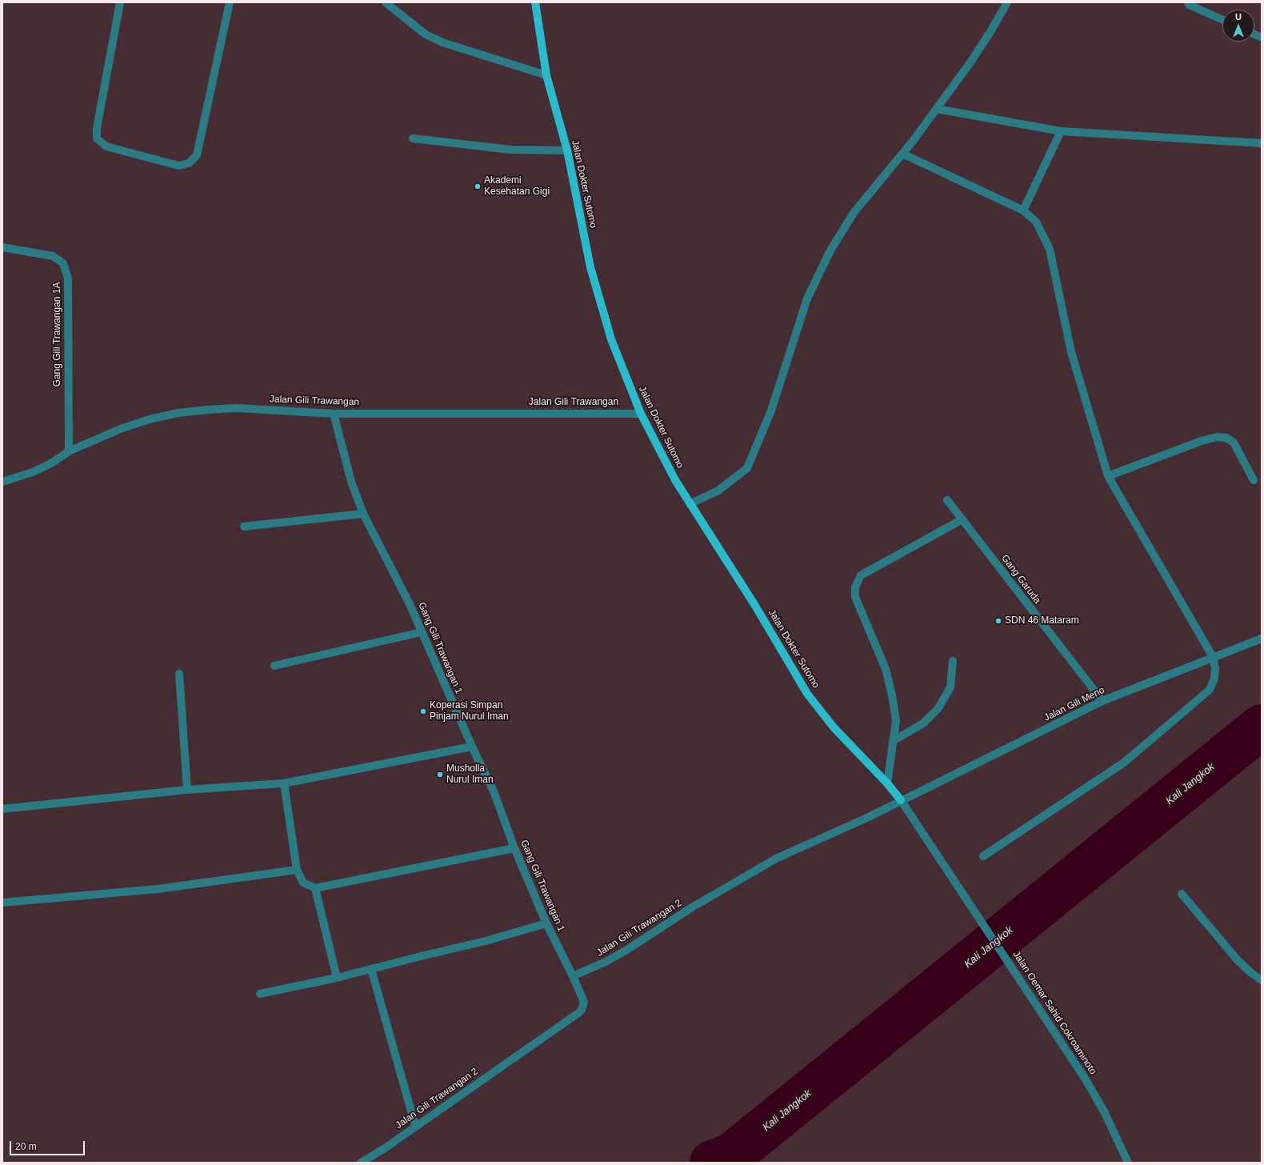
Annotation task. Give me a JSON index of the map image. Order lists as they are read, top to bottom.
{
  "streets": {
    "main road": ["Jalan Dokter Sutomo"],
    "street": [
      "Gang Gili Trawangan 1A",
      "Jalan Gili Trawangan",
      "Gang Garuda",
      "Gang Gili Trawangan 1",
      "Jalan Gili Meno",
      "Jalan Gili Trawangan 2",
      "Jalan Oemar Sahid Cokroaminoto"
    ]
  },
  "crossings": [
    ["Jalan Dokter Sutomo", "Jalan Gili Trawangan"],
    ["Jalan Dokter Sutomo", "Jalan Gili Meno"],
    ["Jalan Dokter Sutomo", "Jalan Gili Trawangan 2"],
    ["Jalan Dokter Sutomo", "Jalan Oemar Sahid Cokroaminoto"],
    ["Gang Gili Trawangan 1A", "Jalan Gili Trawangan"],
    ["Jalan Gili Trawangan", "Gang Gili Trawangan 1"],
    ["Gang Garuda", "Jalan Gili Meno"],
    ["Gang Gili Trawangan 1", "Jalan Gili Trawangan 2"],
    ["Jalan Gili Meno", "Jalan Gili Trawangan 2"],
    ["Jalan Gili Meno", "Jalan Oemar Sahid Cokroaminoto"],
    ["Jalan Gili Trawangan 2", "Jalan Oemar Sahid Cokroaminoto"]
  ],
  "water": ["Kali Jangkok"],
  "places": [
    "Akademi Kesehatan Gigi",
    "SDN 46 Mataram",
    "Koperasi Simpan Pinjam Nurul Iman",
    "Musholla Nurul Iman"
  ],
  "scale_bar": "20 m",
  "north": "top"
}
